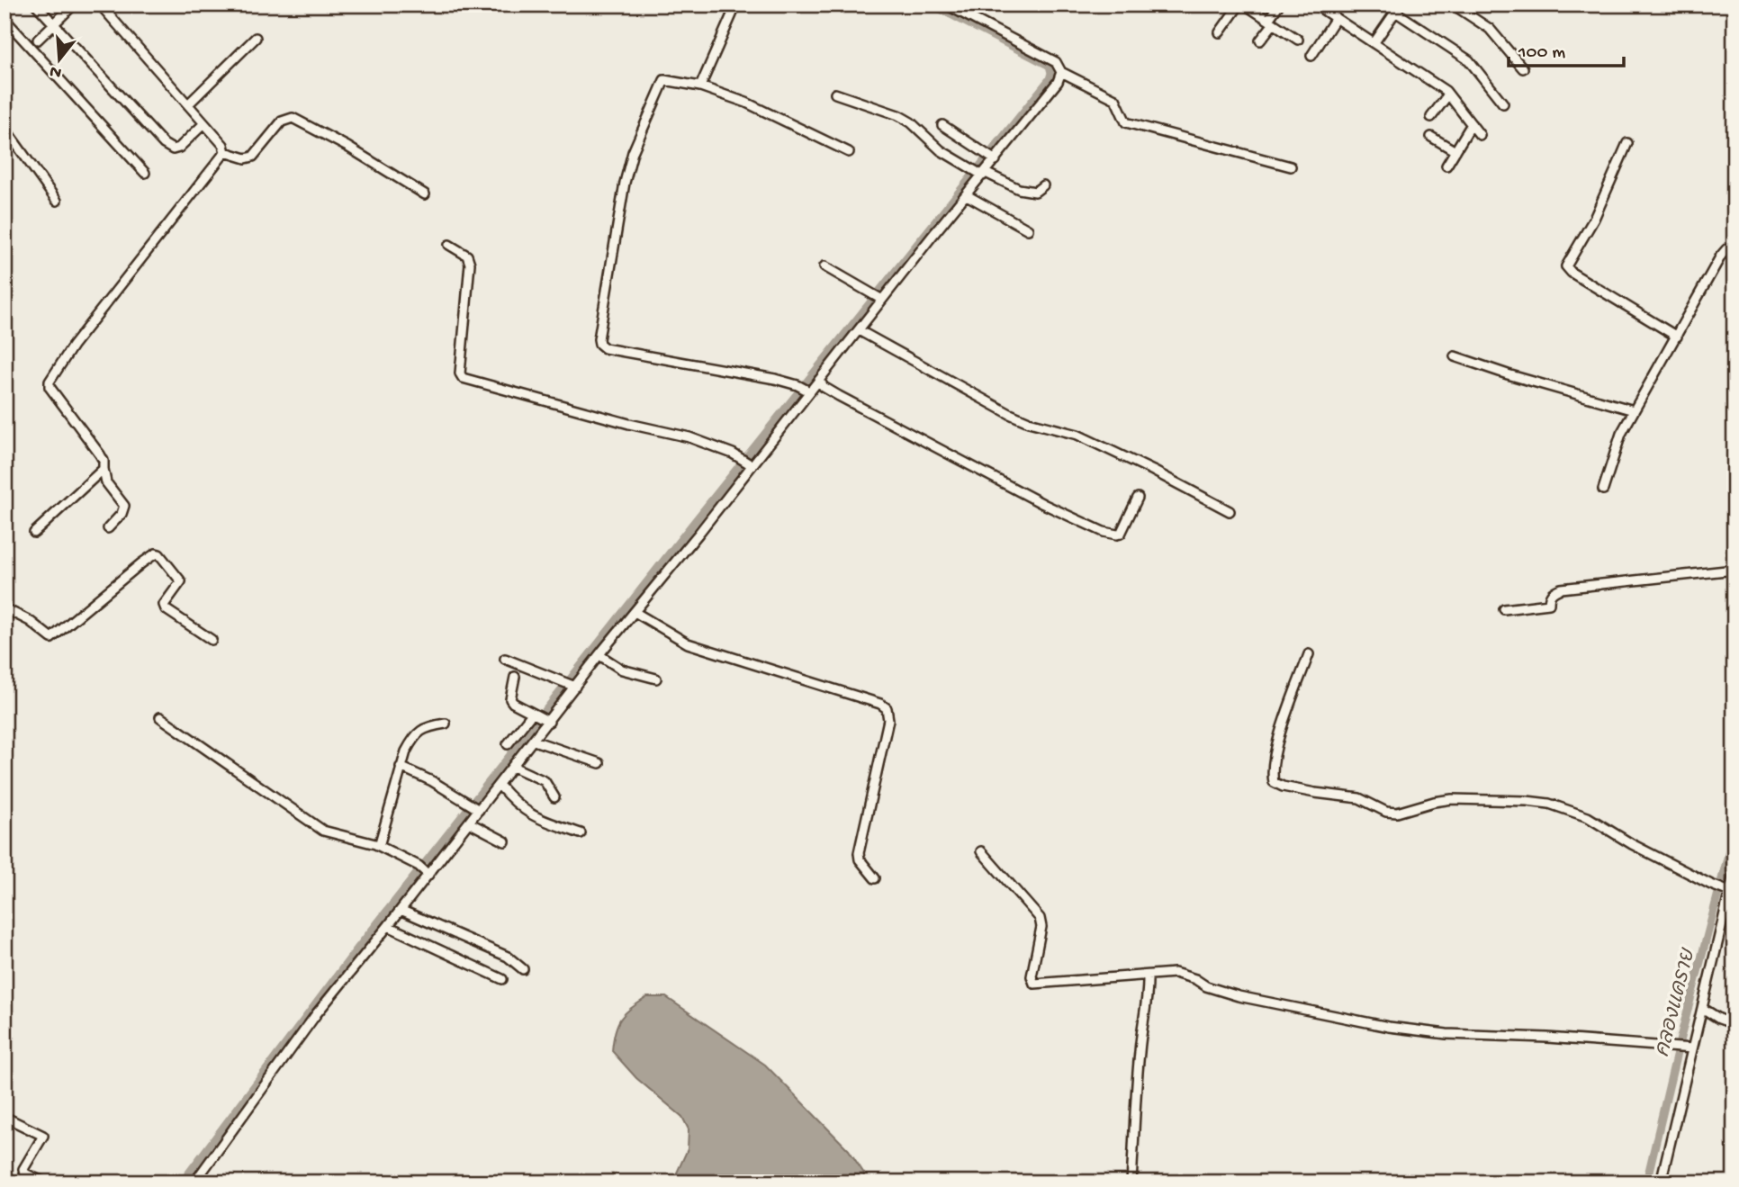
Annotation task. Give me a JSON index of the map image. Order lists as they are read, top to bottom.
{
  "water": ["คลองเเคราย"],
  "scale_bar": "100 m",
  "north": "bottom"
}
